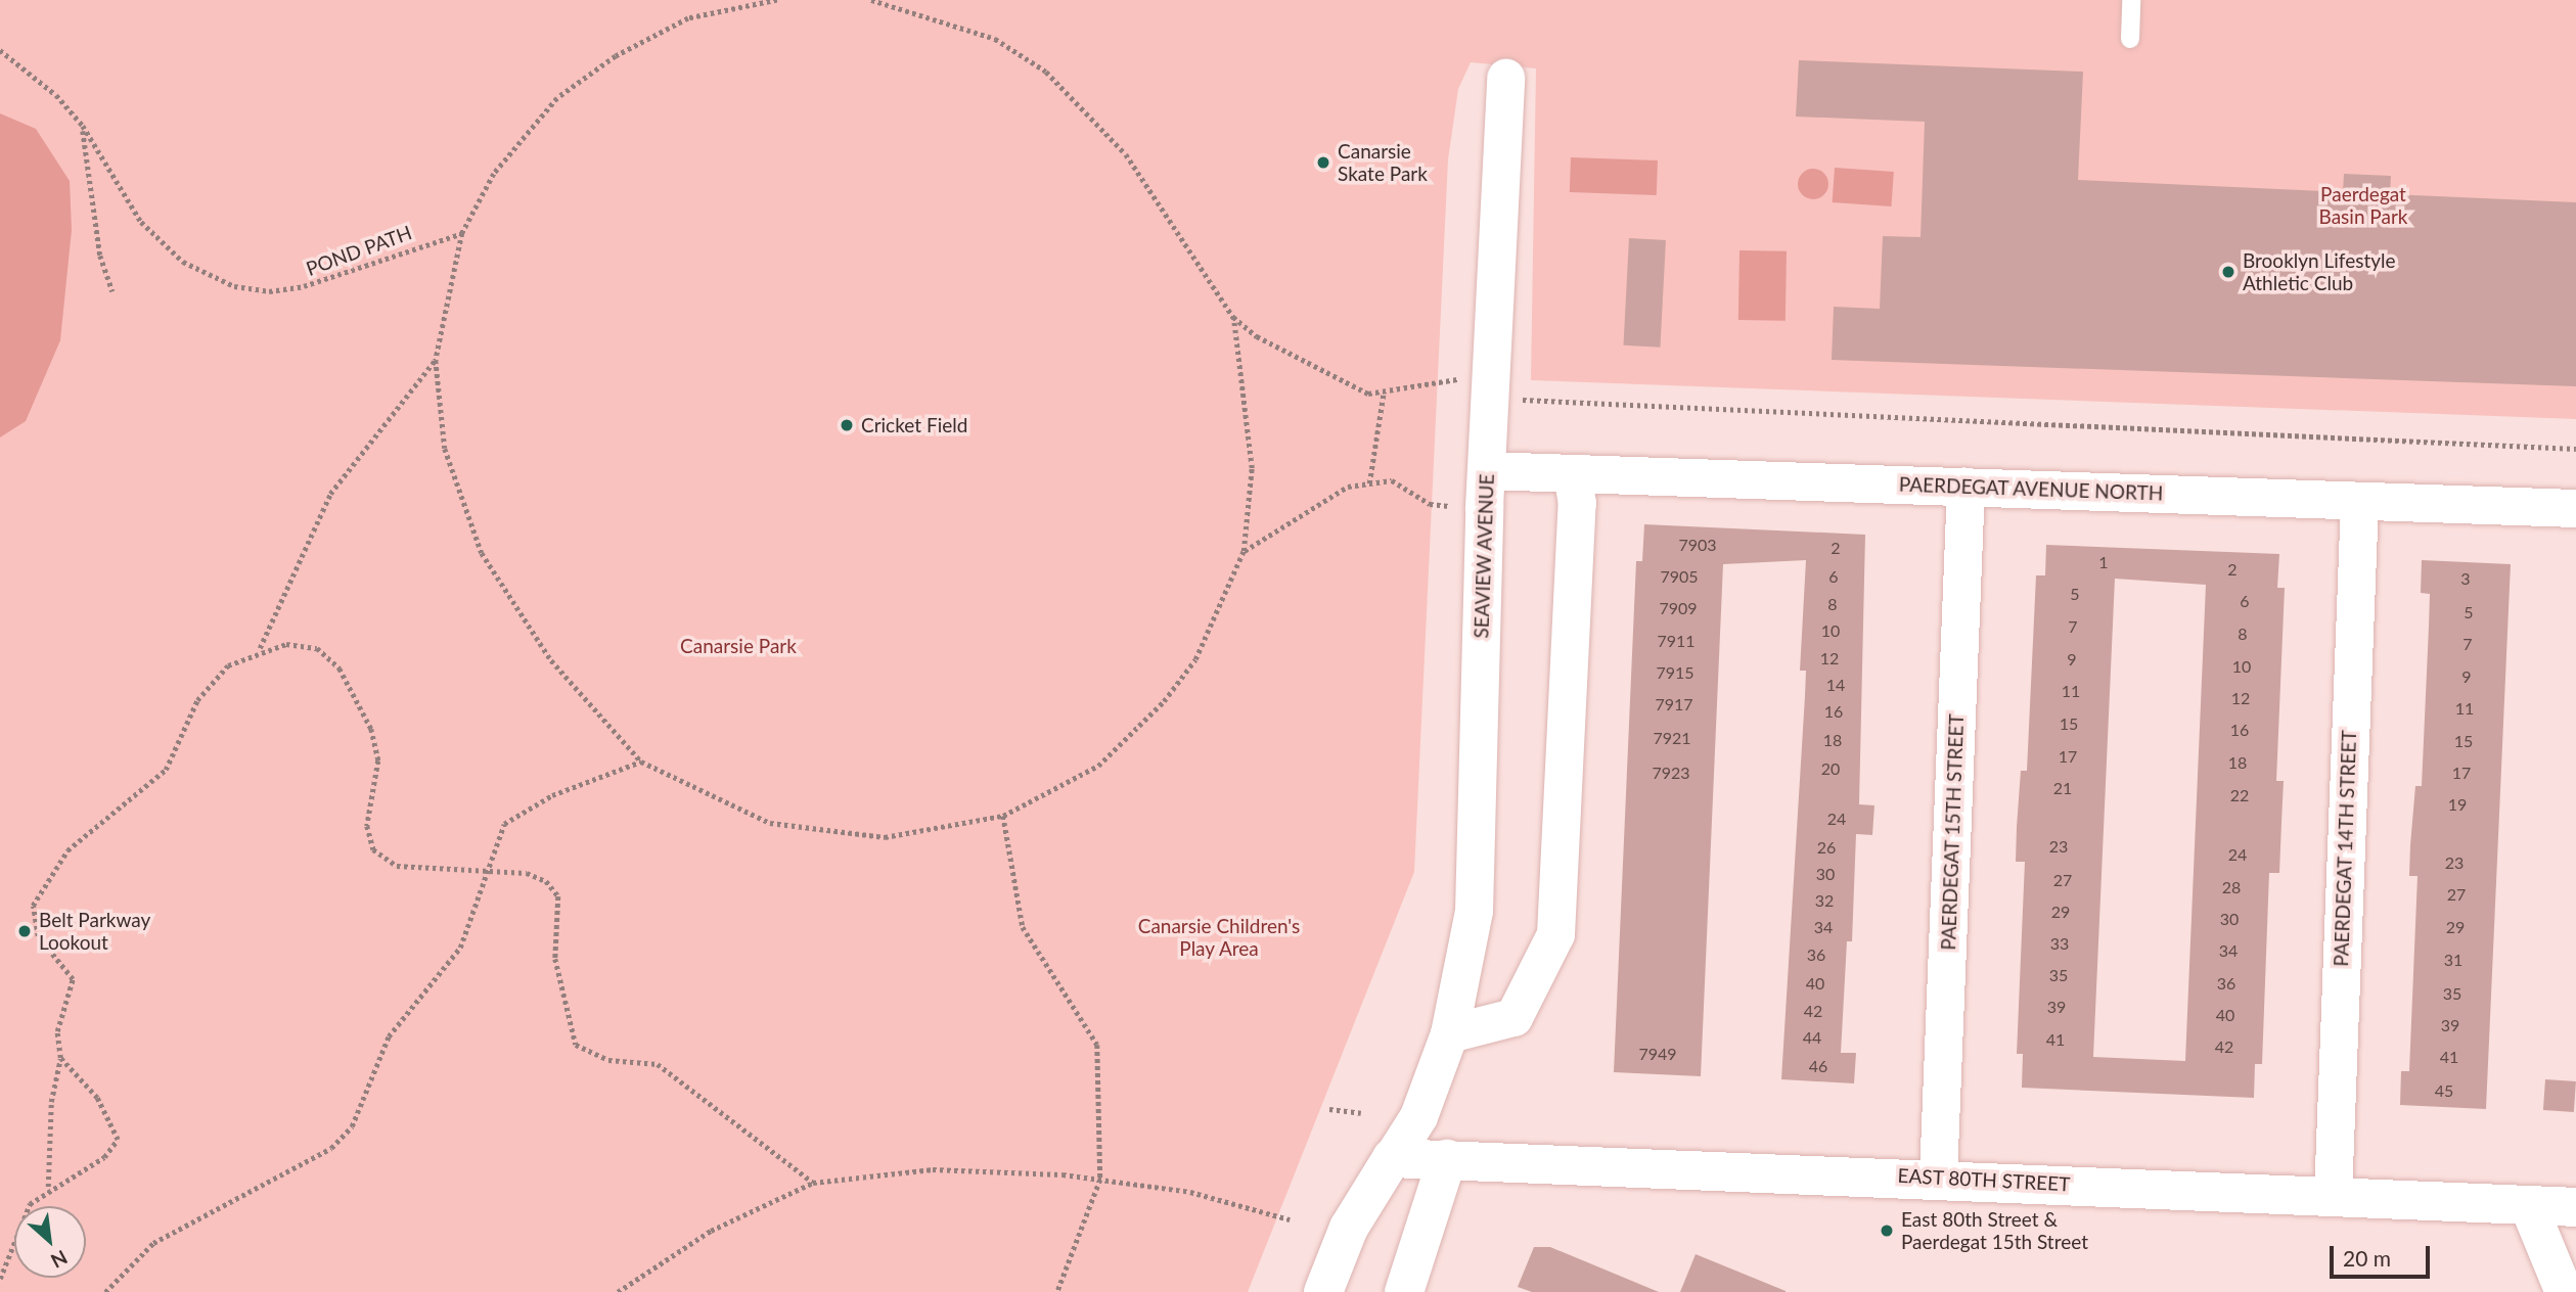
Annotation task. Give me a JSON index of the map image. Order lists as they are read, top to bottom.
{
  "streets": {
    "street": [
      "PAERDEGAT AVENUE NORTH",
      "SEAVIEW AVENUE",
      "PAERDEGAT 15TH STREET",
      "PAERDEGAT 14TH STREET",
      "EAST 80TH STREET"
    ],
    "path": ["POND PATH"]
  },
  "crossings": [
    ["PAERDEGAT AVENUE NORTH", "SEAVIEW AVENUE"],
    ["PAERDEGAT AVENUE NORTH", "PAERDEGAT 15TH STREET"],
    ["PAERDEGAT AVENUE NORTH", "PAERDEGAT 14TH STREET"],
    ["SEAVIEW AVENUE", "EAST 80TH STREET"],
    ["PAERDEGAT 15TH STREET", "EAST 80TH STREET"],
    ["PAERDEGAT 14TH STREET", "EAST 80TH STREET"]
  ],
  "parks": ["Paerdegat Basin Park", "Canarsie Park", "Canarsie Children's Play Area"],
  "places": [
    "Canarsie Skate Park",
    "Brooklyn Lifestyle Athletic Club",
    "Cricket Field",
    "Belt Parkway Lookout",
    "East 80th Street & Paerdegat 15th Street"
  ],
  "house_numbers": [
    "7903",
    "2",
    "1",
    "2",
    "7905",
    "6",
    "3",
    "5",
    "6",
    "8",
    "7909",
    "5",
    "7",
    "10",
    "8",
    "7911",
    "7",
    "12",
    "9",
    "10",
    "7915",
    "9",
    "14",
    "11",
    "12",
    "7917",
    "11",
    "16",
    "15",
    "16",
    "7921",
    "18",
    "15",
    "17",
    "18",
    "20",
    "7923",
    "17",
    "21",
    "22",
    "19",
    "24",
    "23",
    "26",
    "24",
    "23",
    "30",
    "27",
    "28",
    "27",
    "32",
    "29",
    "30",
    "34",
    "29",
    "33",
    "34",
    "36",
    "31",
    "35",
    "40",
    "36",
    "35",
    "39",
    "42",
    "40",
    "39",
    "44",
    "41",
    "42",
    "7949",
    "41",
    "46",
    "45"
  ],
  "scale_bar": "20 m",
  "north": "bottom right"
}
